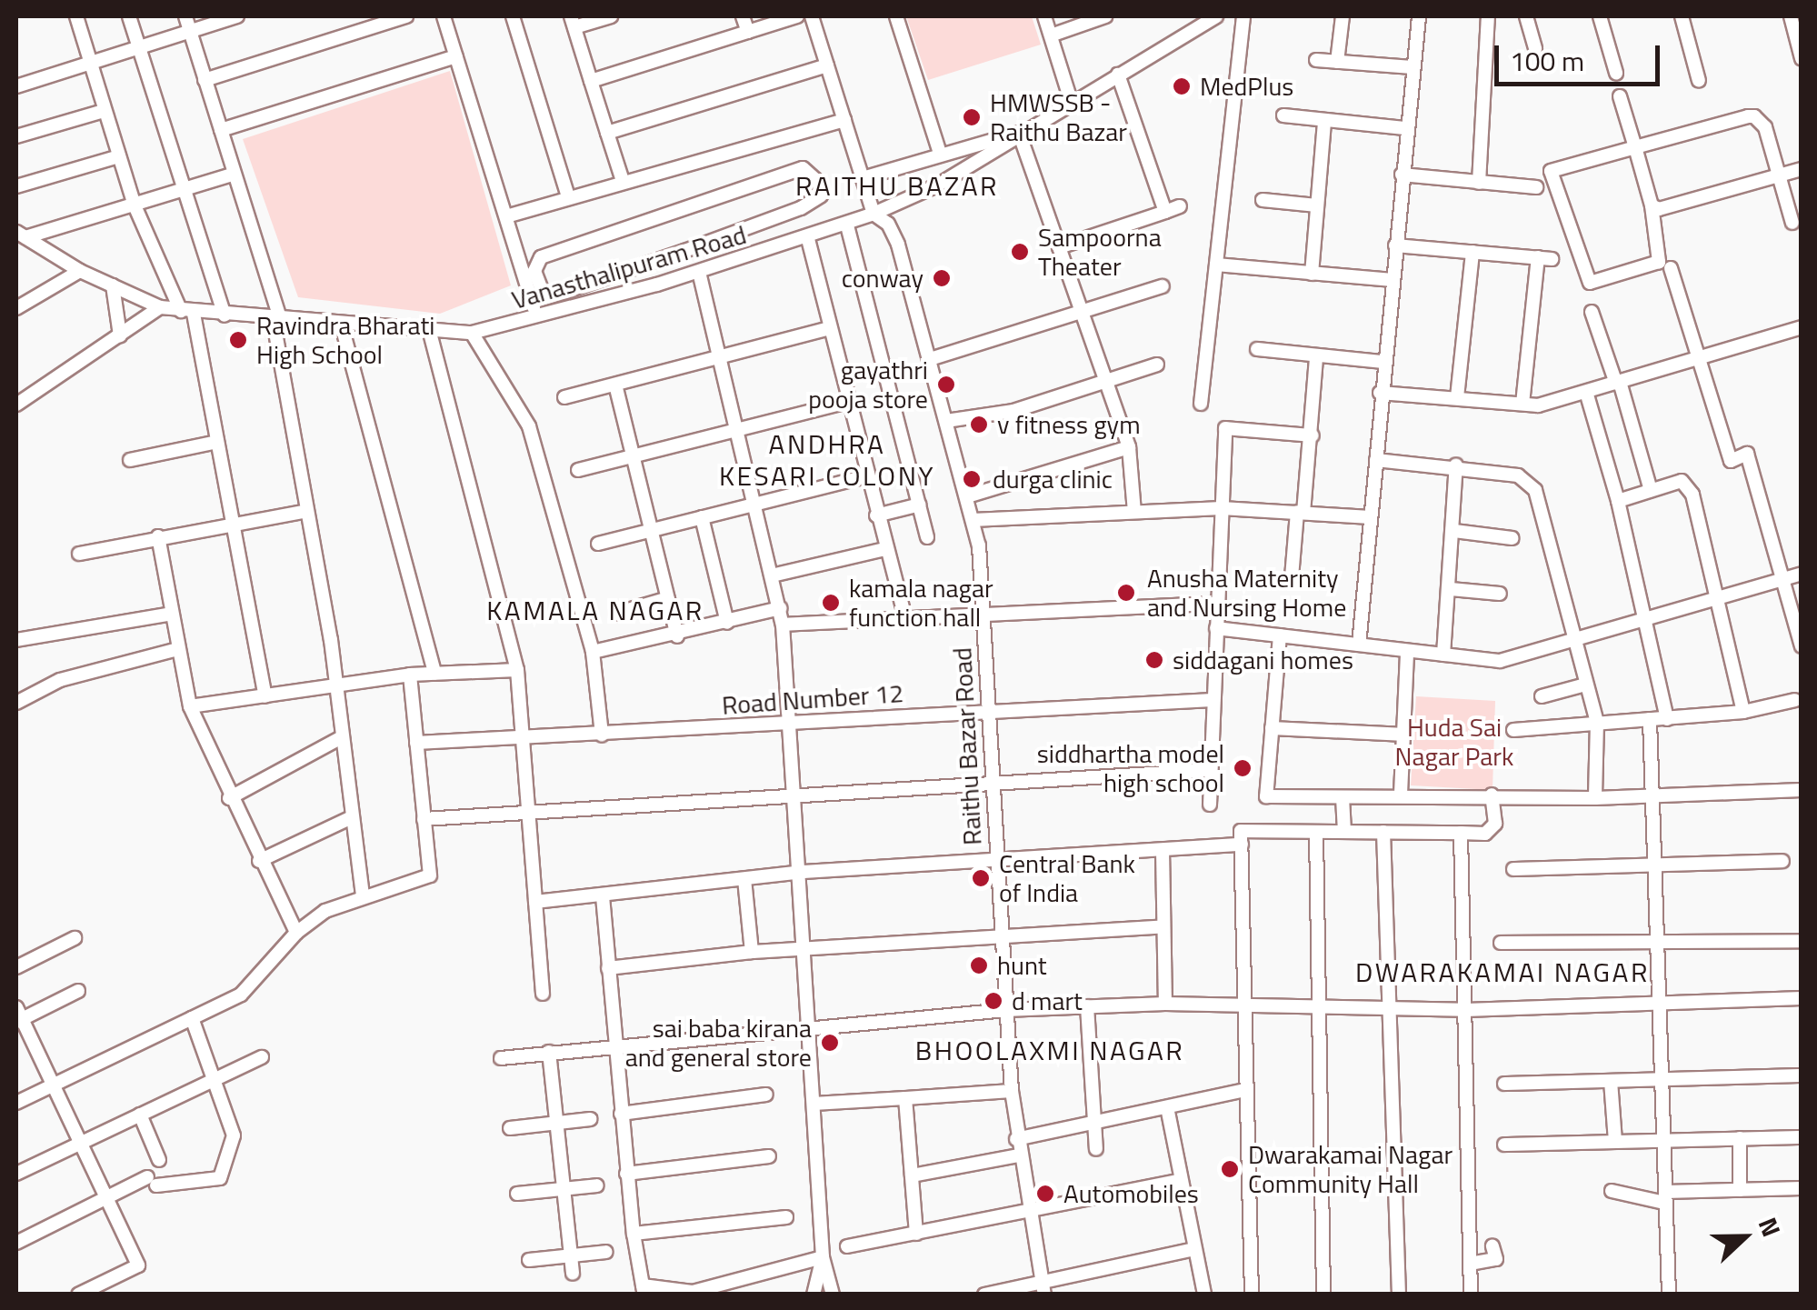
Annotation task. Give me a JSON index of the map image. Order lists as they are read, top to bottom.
{
  "streets": {
    "street": ["Vanasthalipuram Road", "Road Number 12", "Raithu Bazar Road"]
  },
  "crossings": [
    ["Vanasthalipuram Road", "Raithu Bazar Road"],
    ["Road Number 12", "Raithu Bazar Road"]
  ],
  "districts": [
    "RAITHU BAZAR",
    "ANDHRA KESARI COLONY",
    "KAMALA NAGAR",
    "DWARAKAMAI NAGAR",
    "BHOOLAXMI NAGAR"
  ],
  "parks": ["Huda Sai Nagar Park"],
  "places": [
    "MedPlus",
    "HMWSSB - Raithu Bazar",
    "Sampoorna Theater",
    "conway",
    "Ravindra Bharati High School",
    "gayathri pooja store",
    "v fitness gym",
    "durga clinic",
    "Anusha Maternity and Nursing Home",
    "kamala nagar function hall",
    "siddagani homes",
    "siddhartha model high school",
    "Central Bank of India",
    "hunt",
    "d mart",
    "sai baba kirana and general store",
    "Dwarakamai Nagar Community Hall",
    "Automobiles"
  ],
  "scale_bar": "100 m",
  "north": "right"
}
